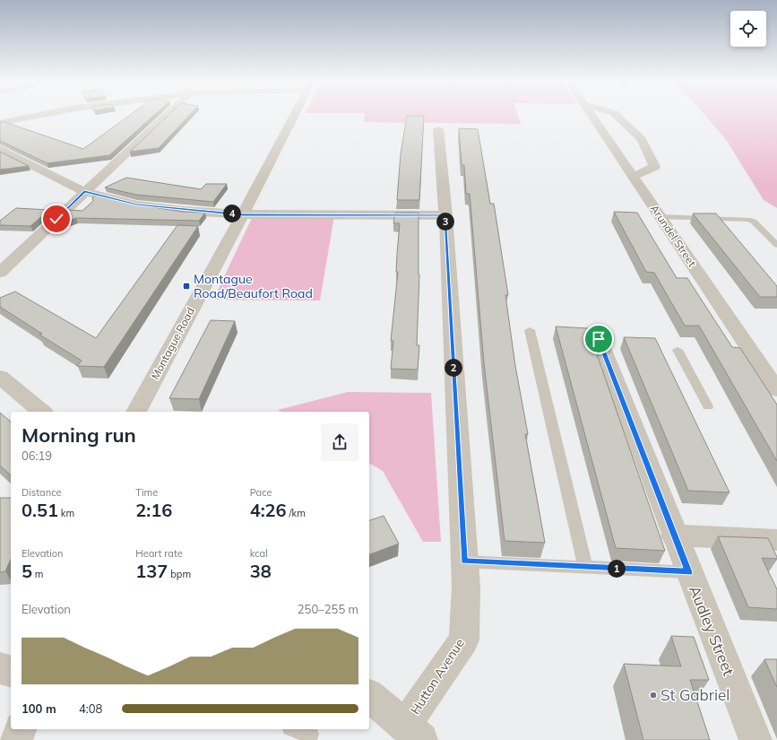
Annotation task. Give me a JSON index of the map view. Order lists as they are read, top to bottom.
{
  "streets": {
    "street": [
      "Arundel Street",
      "Montague Road",
      "Audley Street",
      "Hutton Avenue"
    ]
  },
  "places": {
    "transit": ["Montague Road/Beaufort Road"],
    "other": ["St Gabriel"]
  },
  "page": {
    "pins": [
      "4",
      "3",
      "2",
      "1"
    ],
    "heading": ["Morning run", "06:19"],
    "stats": [
      ["Distance", "0.51 km"],
      ["Time", "2:16"],
      ["Pace", "4:26 /km"],
      ["Elevation", "5 m"],
      ["Heart rate", "137 bpm"],
      ["kcal", "38"]
    ],
    "chart": ["Elevation", "250–255 m"],
    "list": [
      {
        "name": "100 m",
        "note": "4:08"
      }
    ]
  }
}
